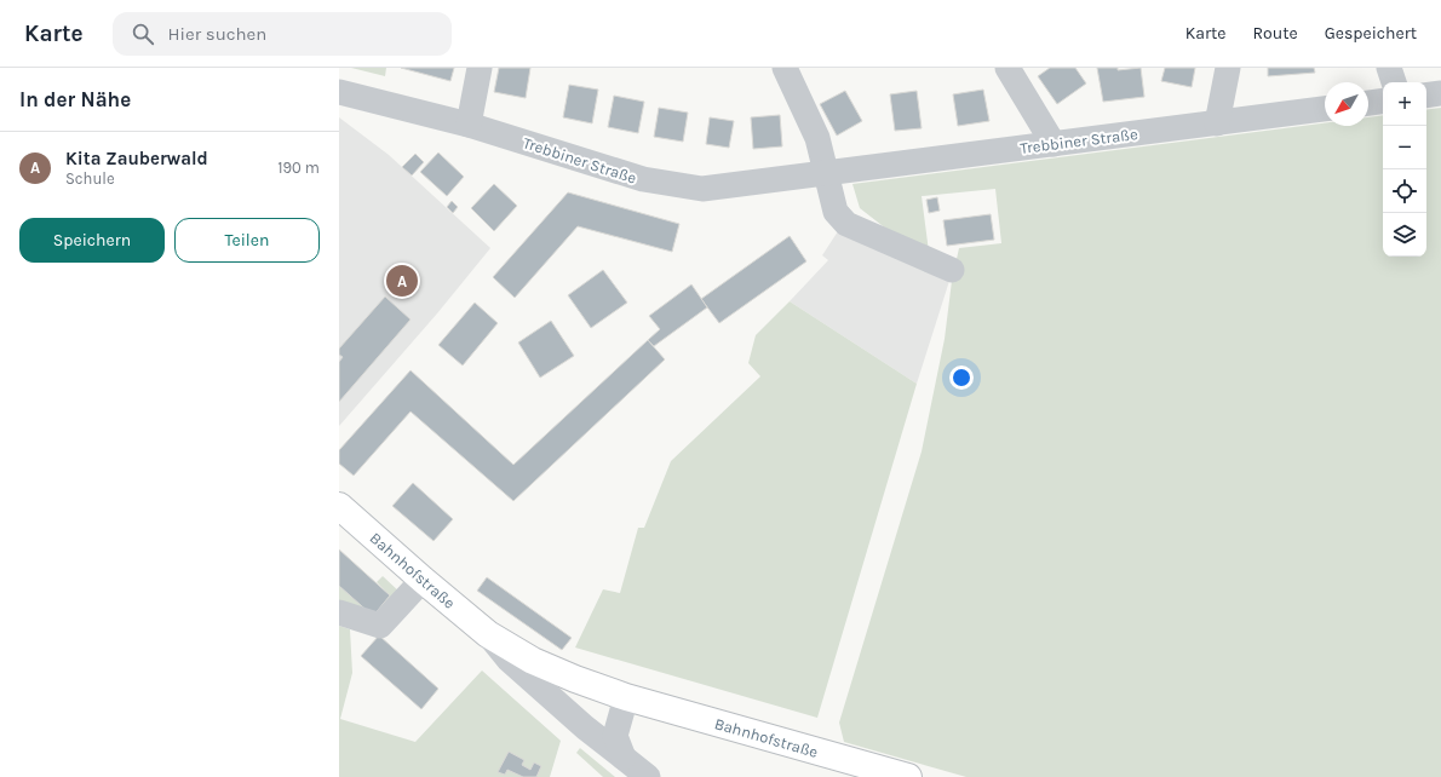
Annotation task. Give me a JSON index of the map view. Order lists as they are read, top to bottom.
{
  "streets": {
    "main road": ["Bahnhofstraße"],
    "street": ["Trebbiner Straße"]
  },
  "north": "bottom left",
  "page": {
    "header": "Karte",
    "search": "Hier suchen",
    "nav": ["Karte", "Route", "Gespeichert"],
    "heading": "In der Nähe",
    "map_buttons": ["+", "−"],
    "list": [
      {
        "mark": "A",
        "name": "Kita Zauberwald",
        "note": "Schule",
        "value": "190 m"
      }
    ],
    "buttons": ["Speichern", "Teilen"],
    "pins": "A"
  }
}
